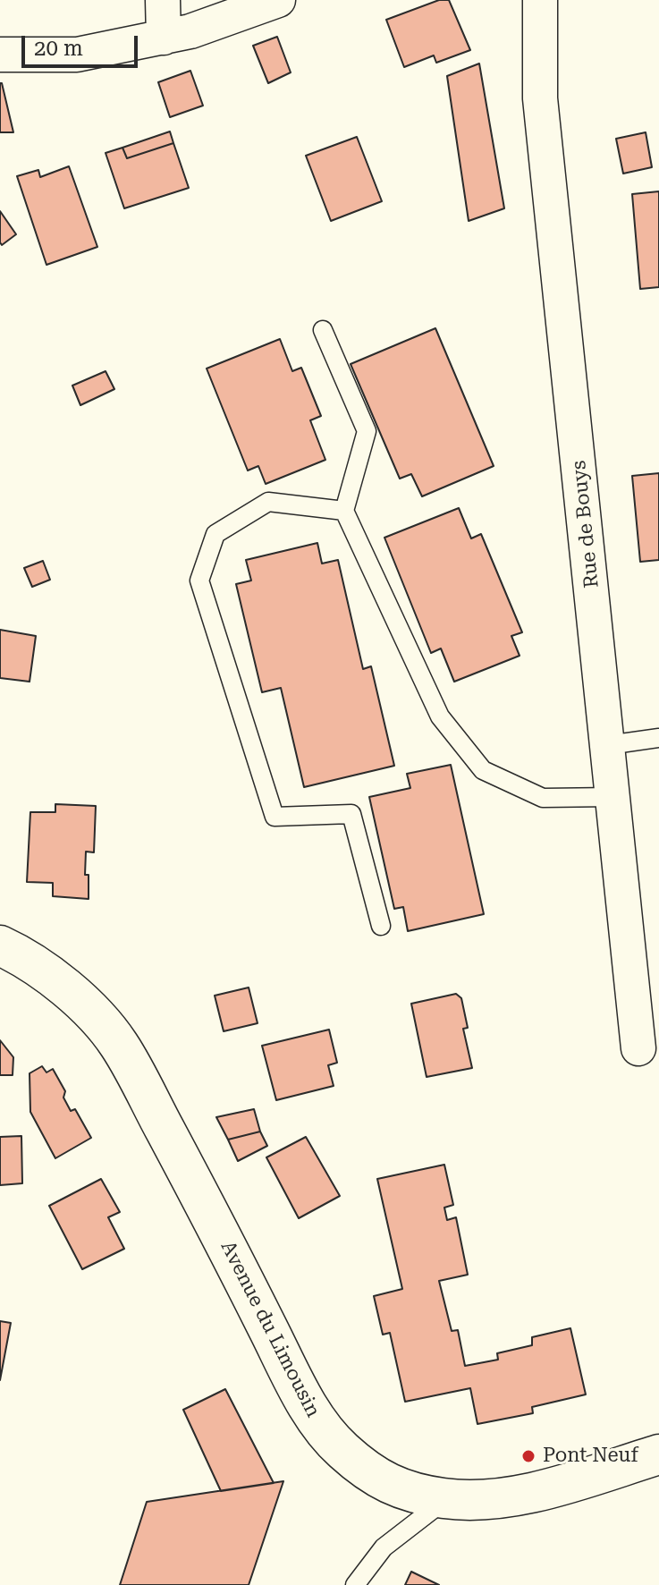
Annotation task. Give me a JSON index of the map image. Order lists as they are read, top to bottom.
{
  "streets": {
    "main road": ["Avenue du Limousin"],
    "street": ["Rue de Bouys"]
  },
  "places": ["Pont Neuf"],
  "scale_bar": "20 m"
}
